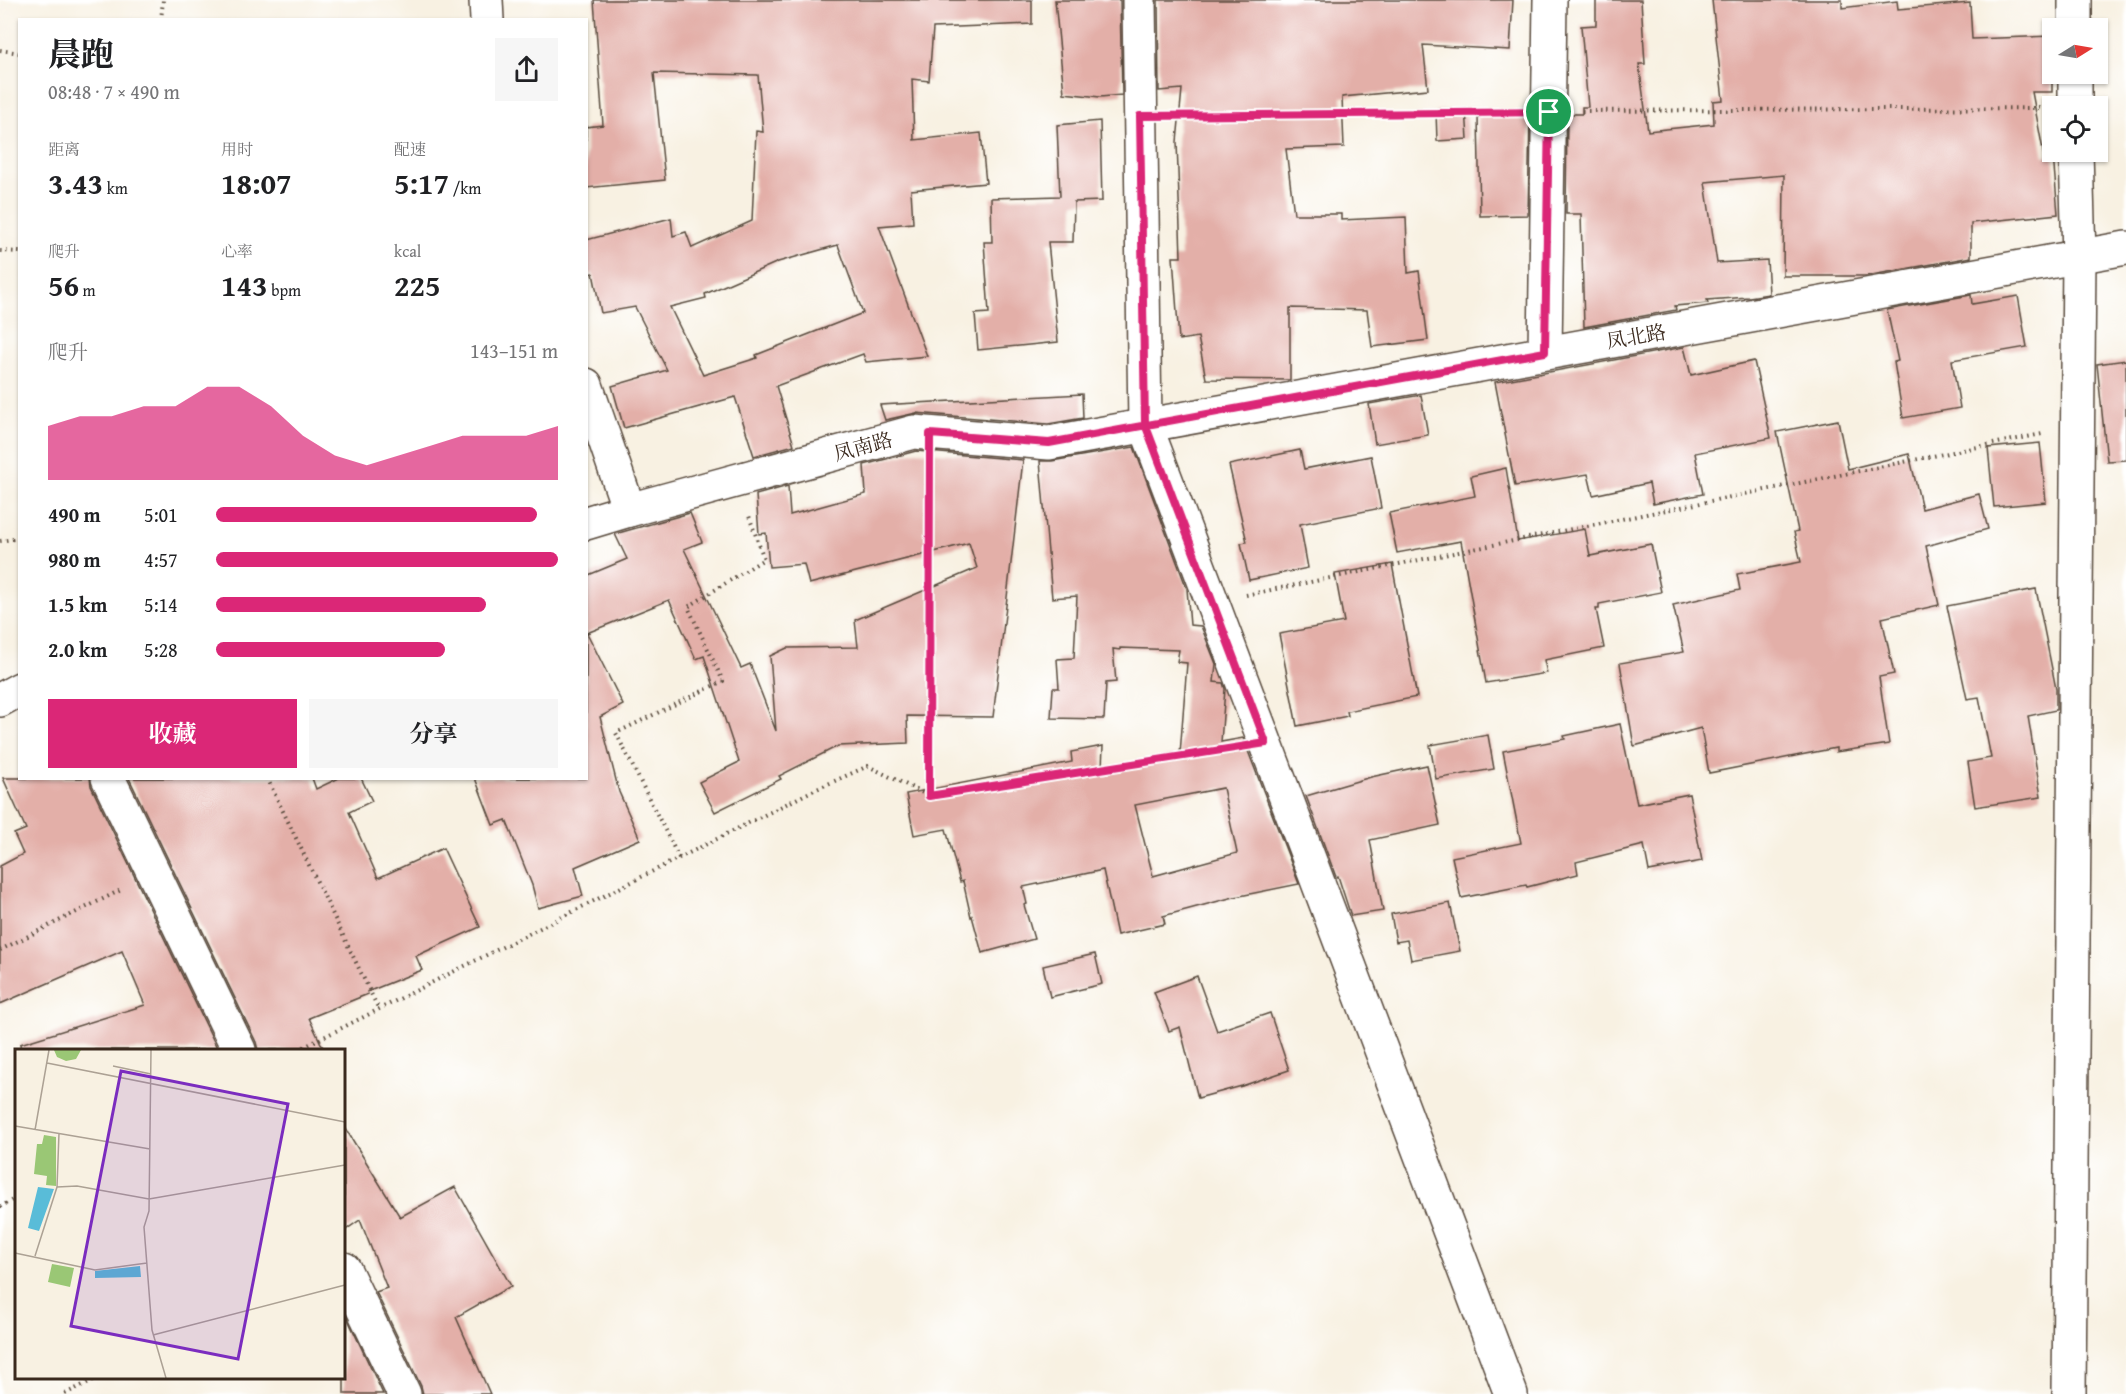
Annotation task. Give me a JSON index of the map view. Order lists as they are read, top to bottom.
{
  "streets": {
    "street": ["凤北路", "凤南路"]
  },
  "crossings": [
    ["凤北路", "凤南路"]
  ],
  "north": "right",
  "page": {
    "heading": ["晨跑", "08:48 · 7 × 490 m"],
    "stats": [
      ["距离", "3.43 km"],
      ["用时", "18:07"],
      ["配速", "5:17 /km"],
      ["爬升", "56 m"],
      ["心率", "143 bpm"],
      ["kcal", "225"]
    ],
    "chart": ["爬升", "143–151 m"],
    "list": [
      {
        "name": "490 m",
        "note": "5:01"
      },
      {
        "name": "980 m",
        "note": "4:57"
      },
      {
        "name": "1.5 km",
        "note": "5:14"
      },
      {
        "name": "2.0 km",
        "note": "5:28"
      }
    ],
    "buttons": ["收藏", "分享"]
  }
}
